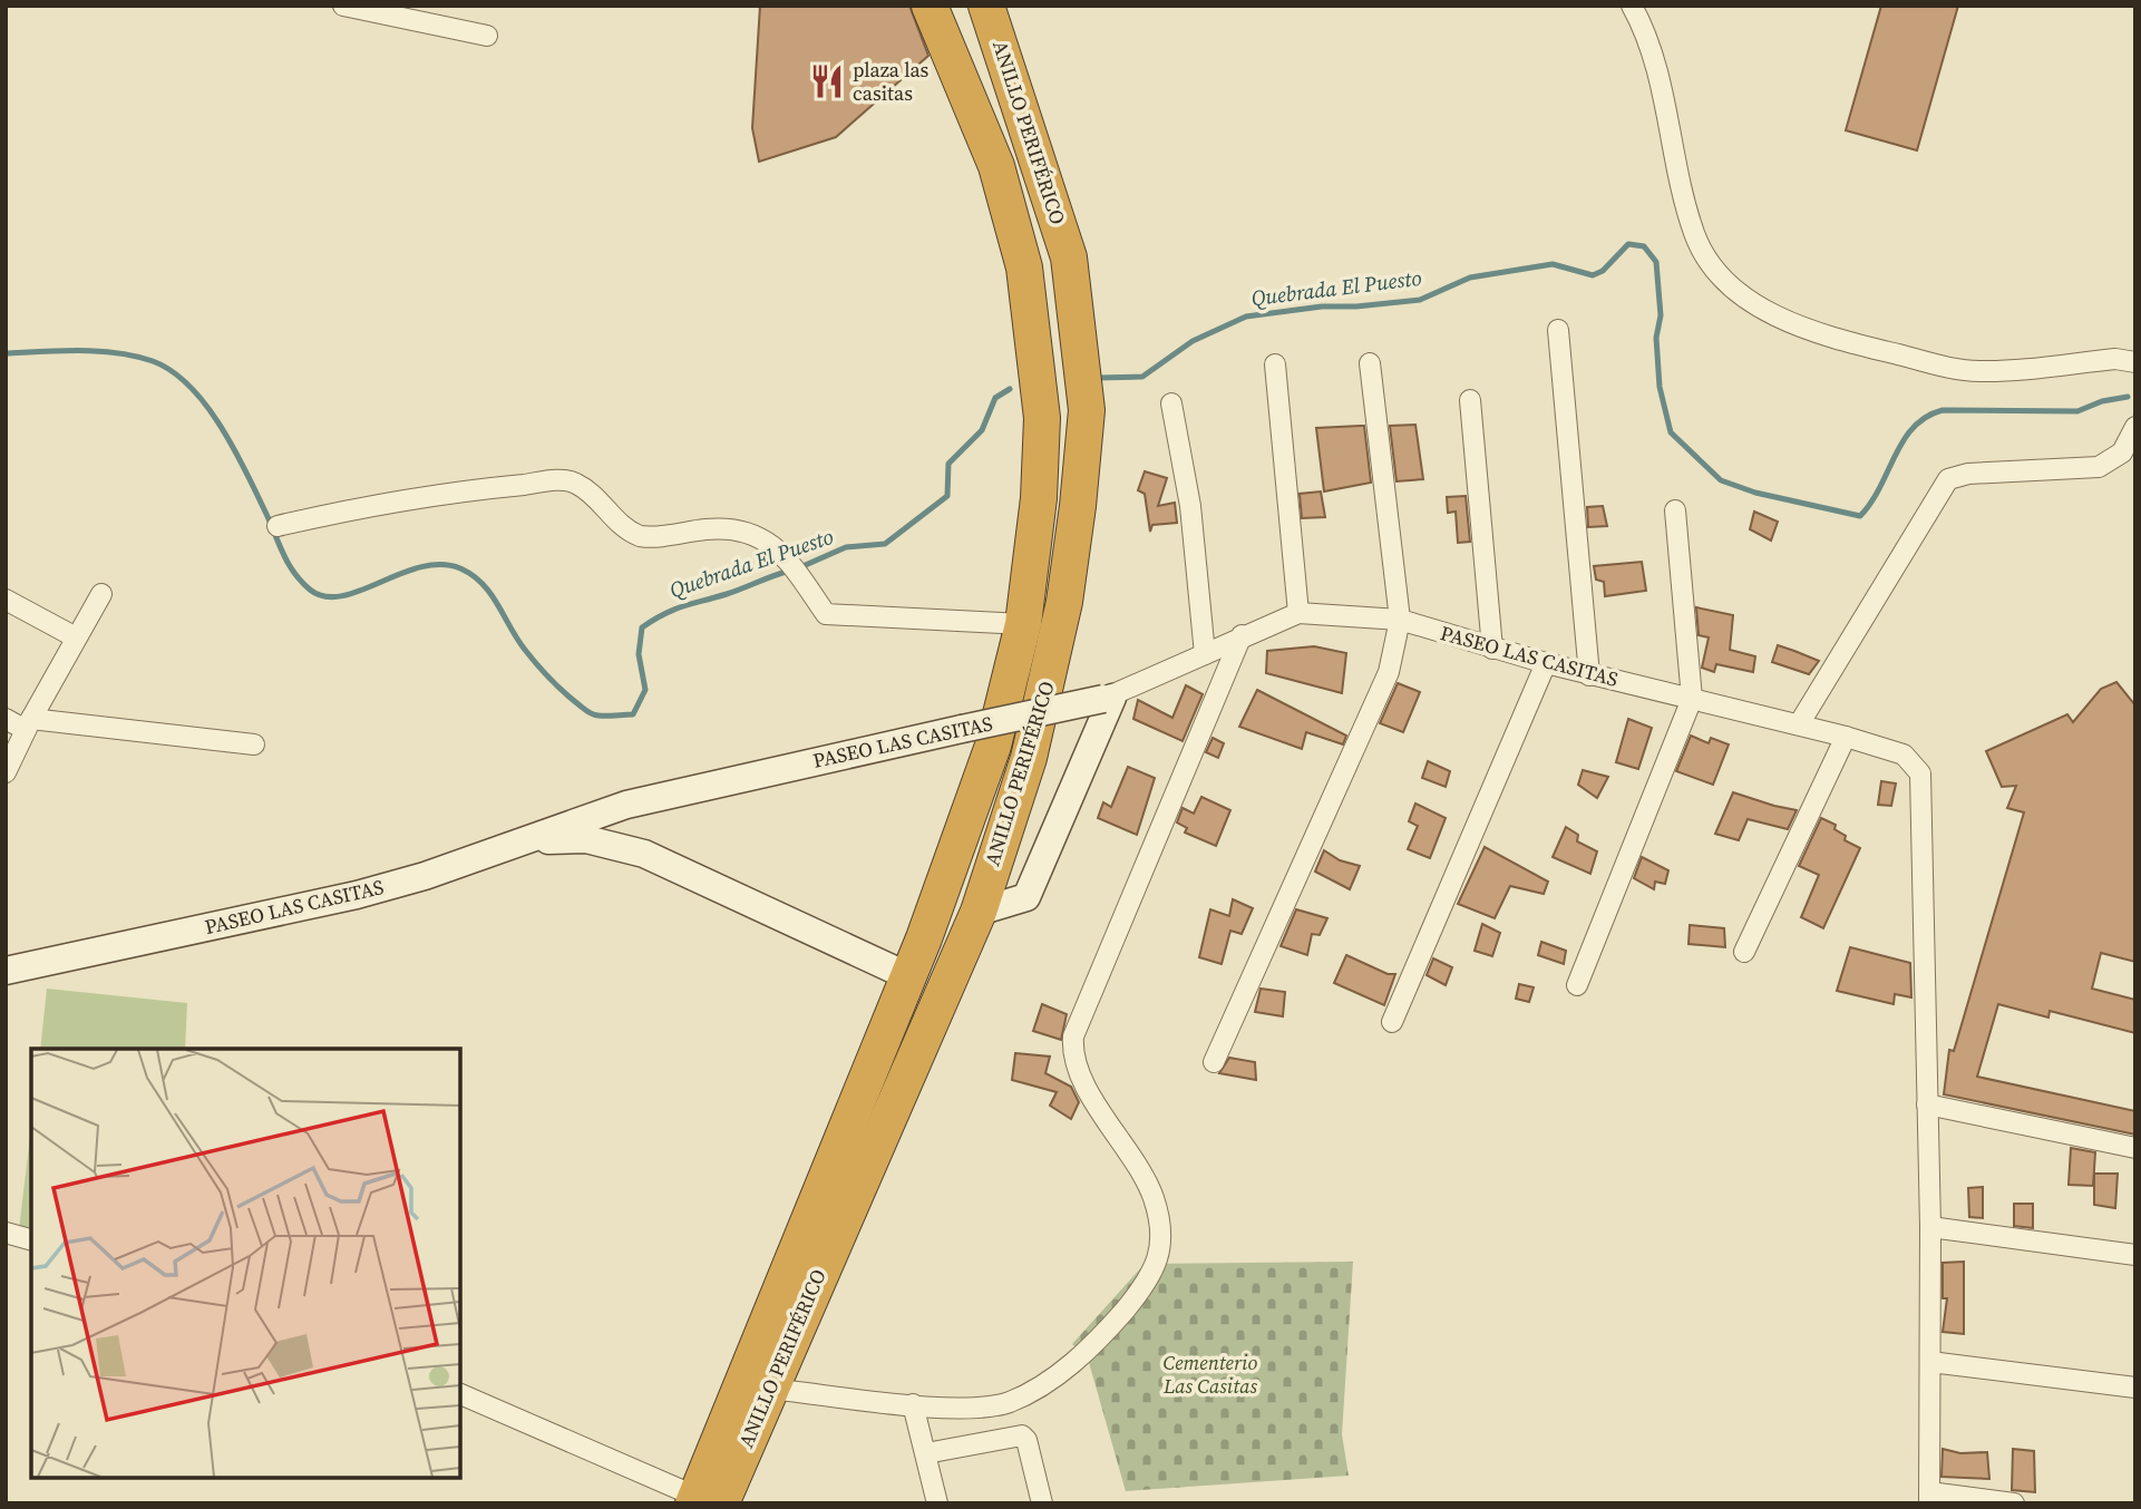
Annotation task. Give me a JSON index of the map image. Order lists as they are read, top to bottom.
{
  "streets": {
    "highway": ["ANILLO PERIFÉRICO"],
    "street": ["PASEO LAS CASITAS"]
  },
  "water": ["Quebrada El Puesto"],
  "parks": ["Cementerio Las Casitas"],
  "places": {
    "restaurant": ["plaza las casitas"]
  }
}
